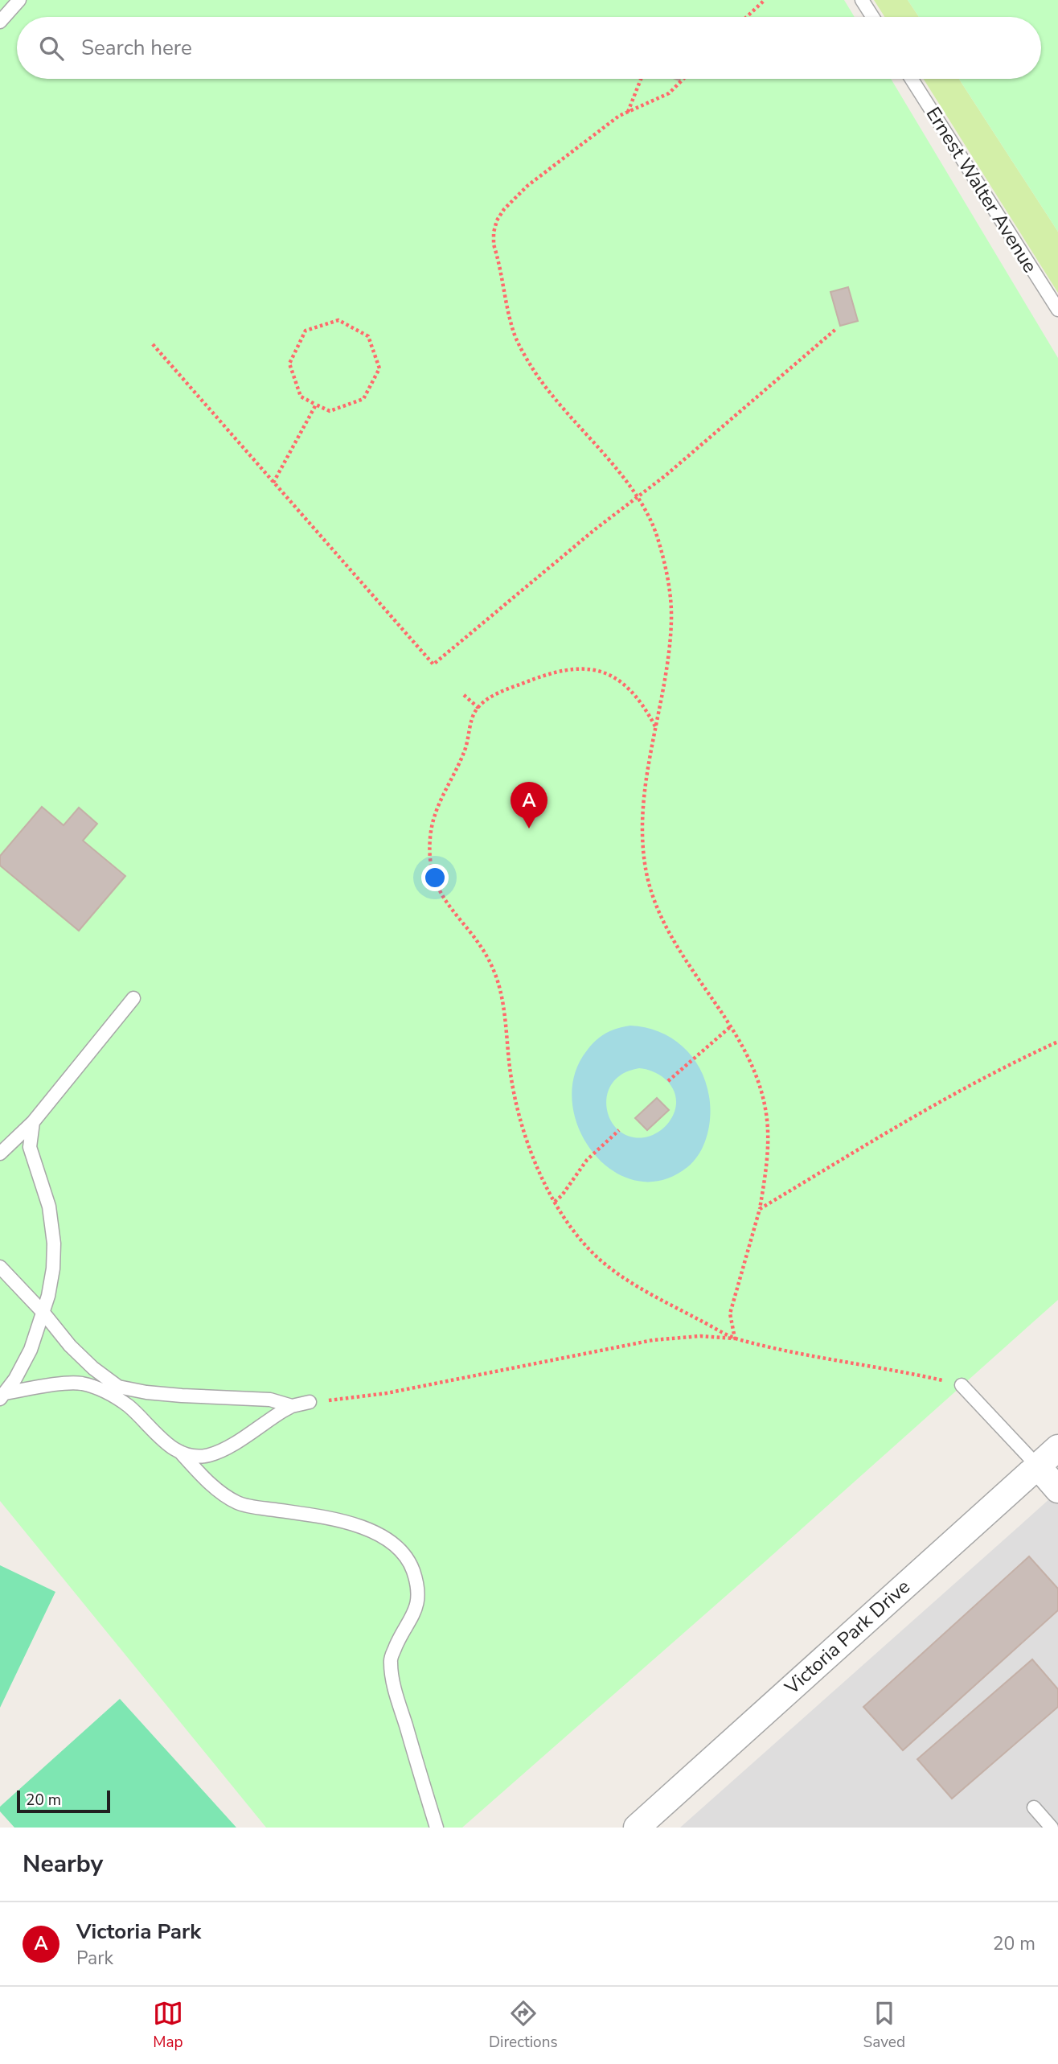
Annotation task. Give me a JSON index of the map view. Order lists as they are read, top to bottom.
{
  "streets": {
    "street": ["Victoria Park Drive"],
    "lane": ["Ernest Walter Avenue"]
  },
  "scale_bar": "20 m",
  "page": {
    "search": "Search here",
    "pins": "A",
    "scale": "20 m",
    "heading": "Nearby",
    "list": [
      {
        "mark": "A",
        "name": "Victoria Park",
        "note": "Park",
        "value": "20 m"
      }
    ],
    "nav": ["Map", "Directions", "Saved"]
  }
}
